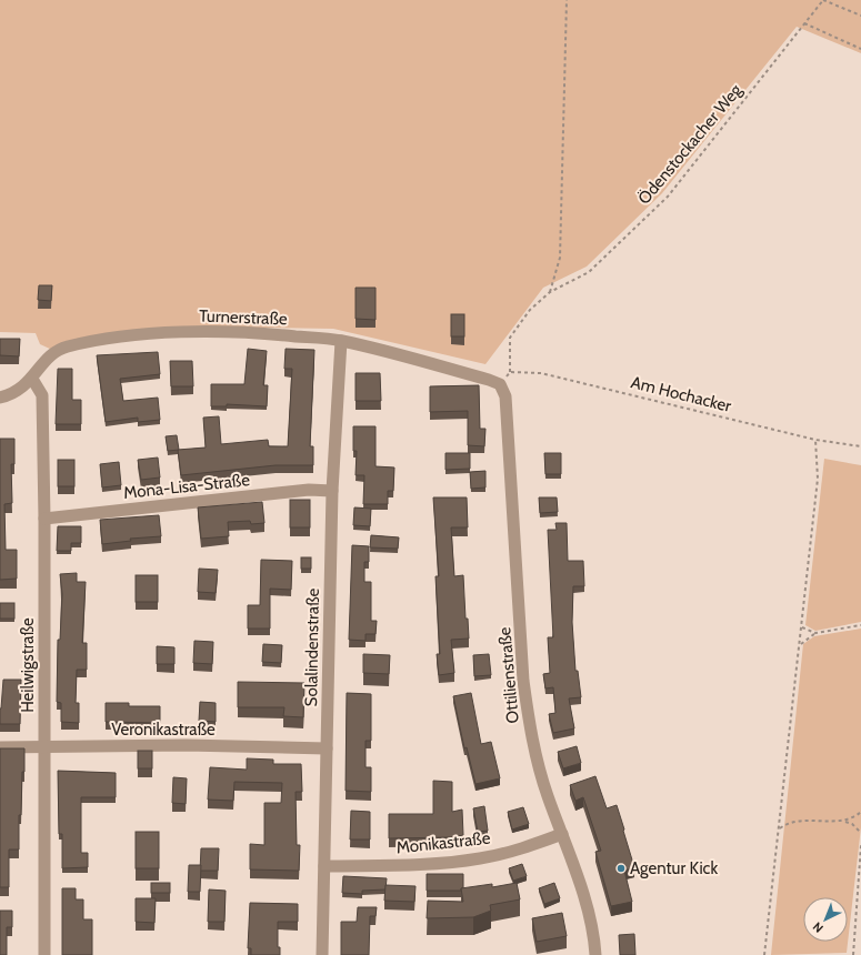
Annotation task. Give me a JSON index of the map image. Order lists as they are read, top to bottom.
{
  "streets": {
    "street": [
      "Turnerstraße",
      "Mona-Lisa-Straße",
      "Solalindenstraße",
      "Heilwigstraße",
      "Ottilienstraße",
      "Veronikastraße",
      "Monikastraße"
    ],
    "path": ["Ödenstockacher Weg", "Am Hochacker"]
  },
  "crossings": [
    ["Ödenstockacher Weg", "Am Hochacker"],
    ["Turnerstraße", "Solalindenstraße"],
    ["Turnerstraße", "Heilwigstraße"],
    ["Turnerstraße", "Ottilienstraße"],
    ["Mona-Lisa-Straße", "Solalindenstraße"],
    ["Mona-Lisa-Straße", "Heilwigstraße"],
    ["Solalindenstraße", "Veronikastraße"],
    ["Solalindenstraße", "Monikastraße"],
    ["Heilwigstraße", "Veronikastraße"],
    ["Ottilienstraße", "Monikastraße"]
  ],
  "places": ["Agentur Kick"],
  "north": "bottom left"
}
